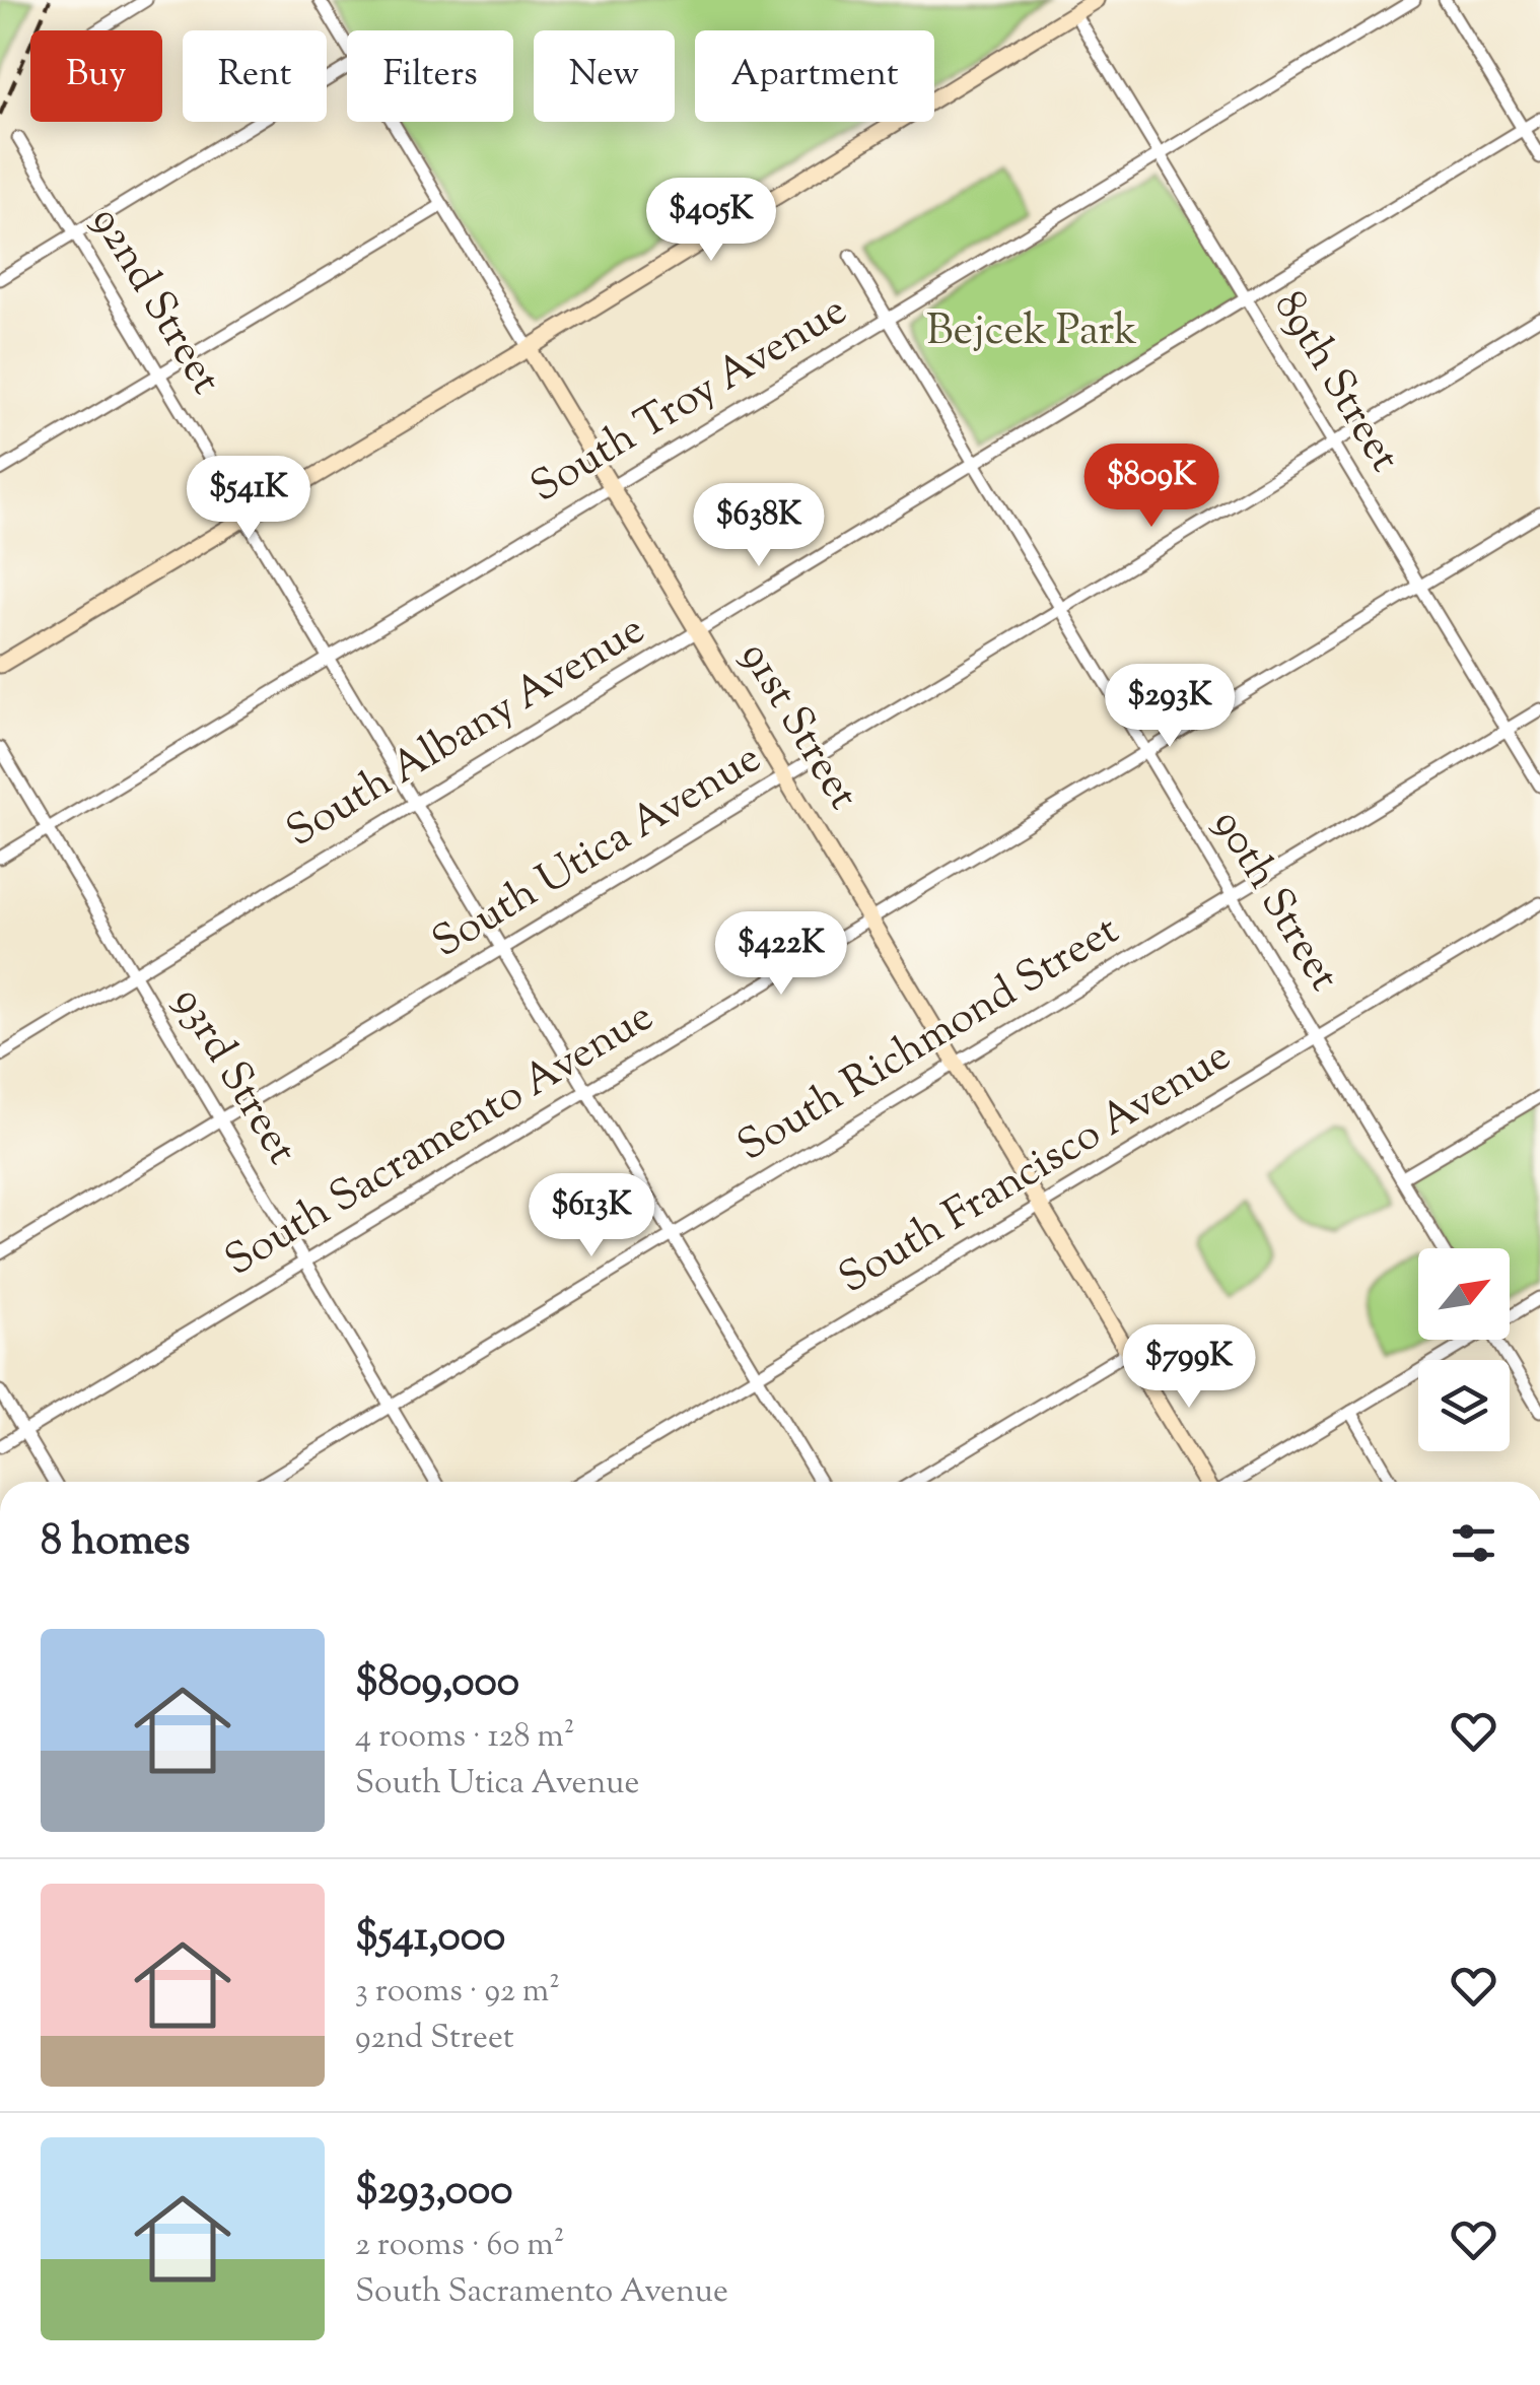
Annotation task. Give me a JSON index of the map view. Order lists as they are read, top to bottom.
{
  "streets": {
    "street": [
      "92nd Street",
      "89th Street",
      "South Troy Avenue",
      "91st Street",
      "South Albany Avenue",
      "South Utica Avenue",
      "90th Street",
      "South Richmond Street",
      "93rd Street",
      "South Sacramento Avenue",
      "South Francisco Avenue"
    ]
  },
  "crossings": [
    ["92nd Street", "South Troy Avenue"],
    ["92nd Street", "South Albany Avenue"],
    ["92nd Street", "South Utica Avenue"],
    ["92nd Street", "South Richmond Street"],
    ["92nd Street", "South Sacramento Avenue"],
    ["92nd Street", "South Francisco Avenue"],
    ["89th Street", "South Troy Avenue"],
    ["89th Street", "South Albany Avenue"],
    ["89th Street", "South Utica Avenue"],
    ["89th Street", "South Richmond Street"],
    ["89th Street", "South Sacramento Avenue"],
    ["South Troy Avenue", "91st Street"],
    ["South Troy Avenue", "90th Street"],
    ["South Troy Avenue", "93rd Street"],
    ["91st Street", "South Albany Avenue"],
    ["91st Street", "South Utica Avenue"],
    ["91st Street", "South Richmond Street"],
    ["91st Street", "South Sacramento Avenue"],
    ["91st Street", "South Francisco Avenue"],
    ["South Albany Avenue", "90th Street"],
    ["South Albany Avenue", "93rd Street"],
    ["South Utica Avenue", "90th Street"],
    ["South Utica Avenue", "93rd Street"],
    ["90th Street", "South Richmond Street"],
    ["90th Street", "South Sacramento Avenue"],
    ["90th Street", "South Francisco Avenue"],
    ["South Richmond Street", "93rd Street"],
    ["93rd Street", "South Sacramento Avenue"]
  ],
  "parks": ["Bejcek Park"],
  "north": "top right",
  "page": {
    "chip": [
      "Buy",
      "Rent",
      "Filters",
      "New",
      "Apartment"
    ],
    "price": [
      "$405K",
      "$809K",
      "$541K",
      "$638K",
      "$293K",
      "$422K",
      "$613K",
      "$799K"
    ],
    "heading": "8 homes",
    "list": [
      {
        "name": "$809,000",
        "note": "4 rooms · 128 m² · South Utica Avenue"
      },
      {
        "name": "$541,000",
        "note": "3 rooms · 92 m² · 92nd Street"
      },
      {
        "name": "$293,000",
        "note": "2 rooms · 60 m² · South Sacramento Avenue"
      }
    ]
  }
}
